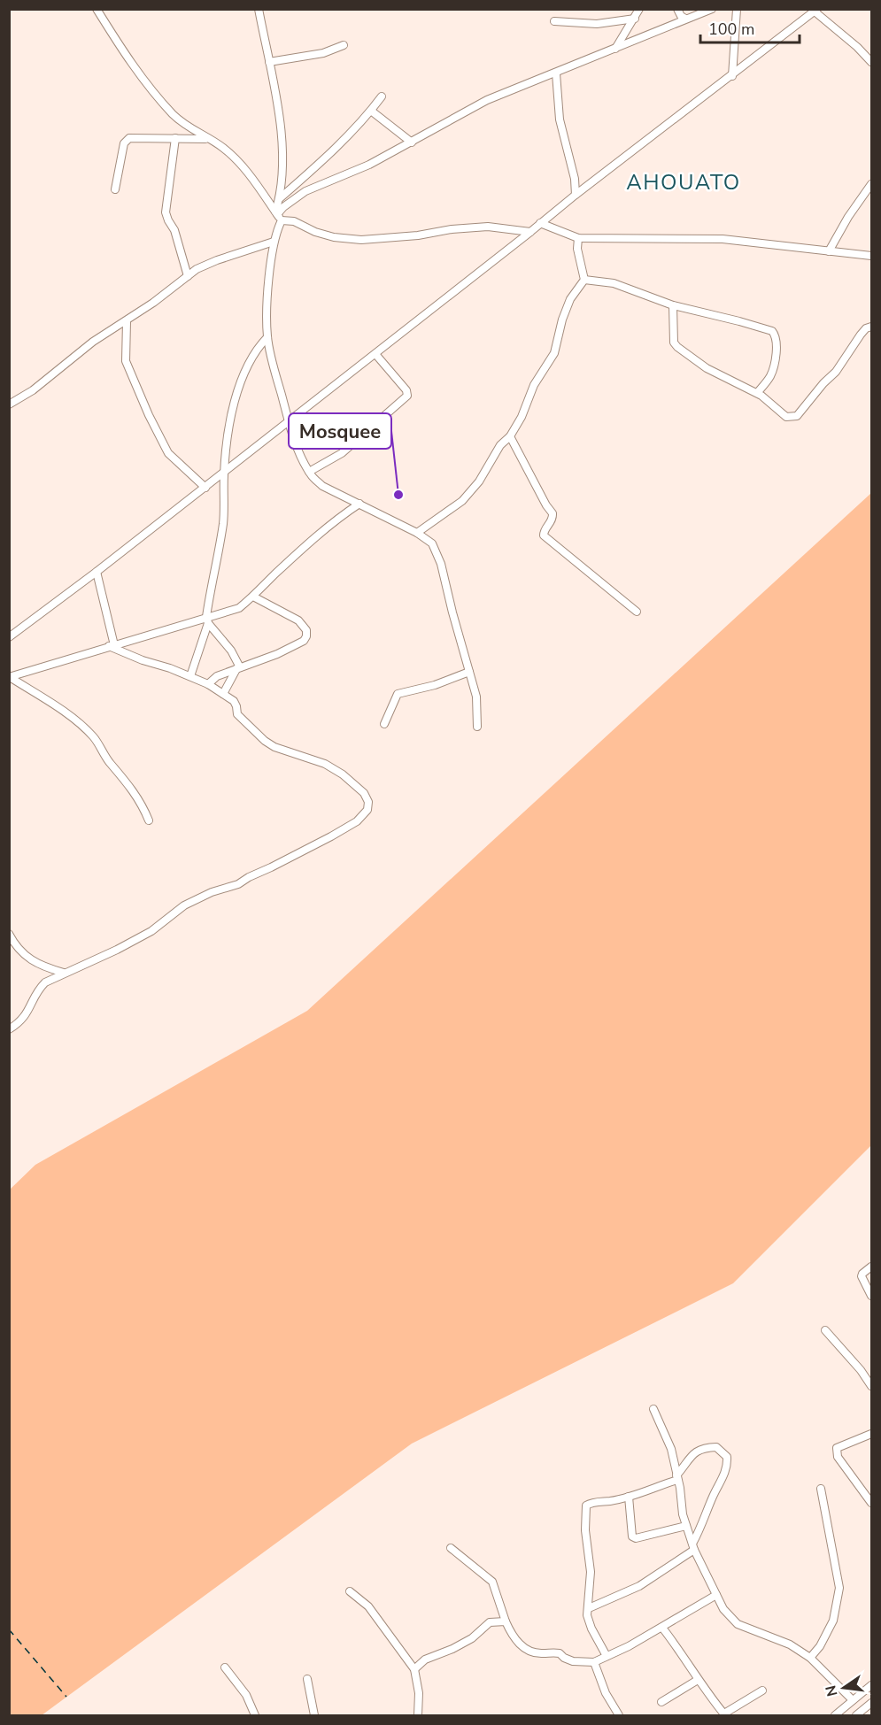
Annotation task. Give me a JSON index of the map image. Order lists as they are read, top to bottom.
{
  "districts": ["AHOUATO"],
  "places": ["Mosquee"],
  "scale_bar": "100 m",
  "north": "left"
}
